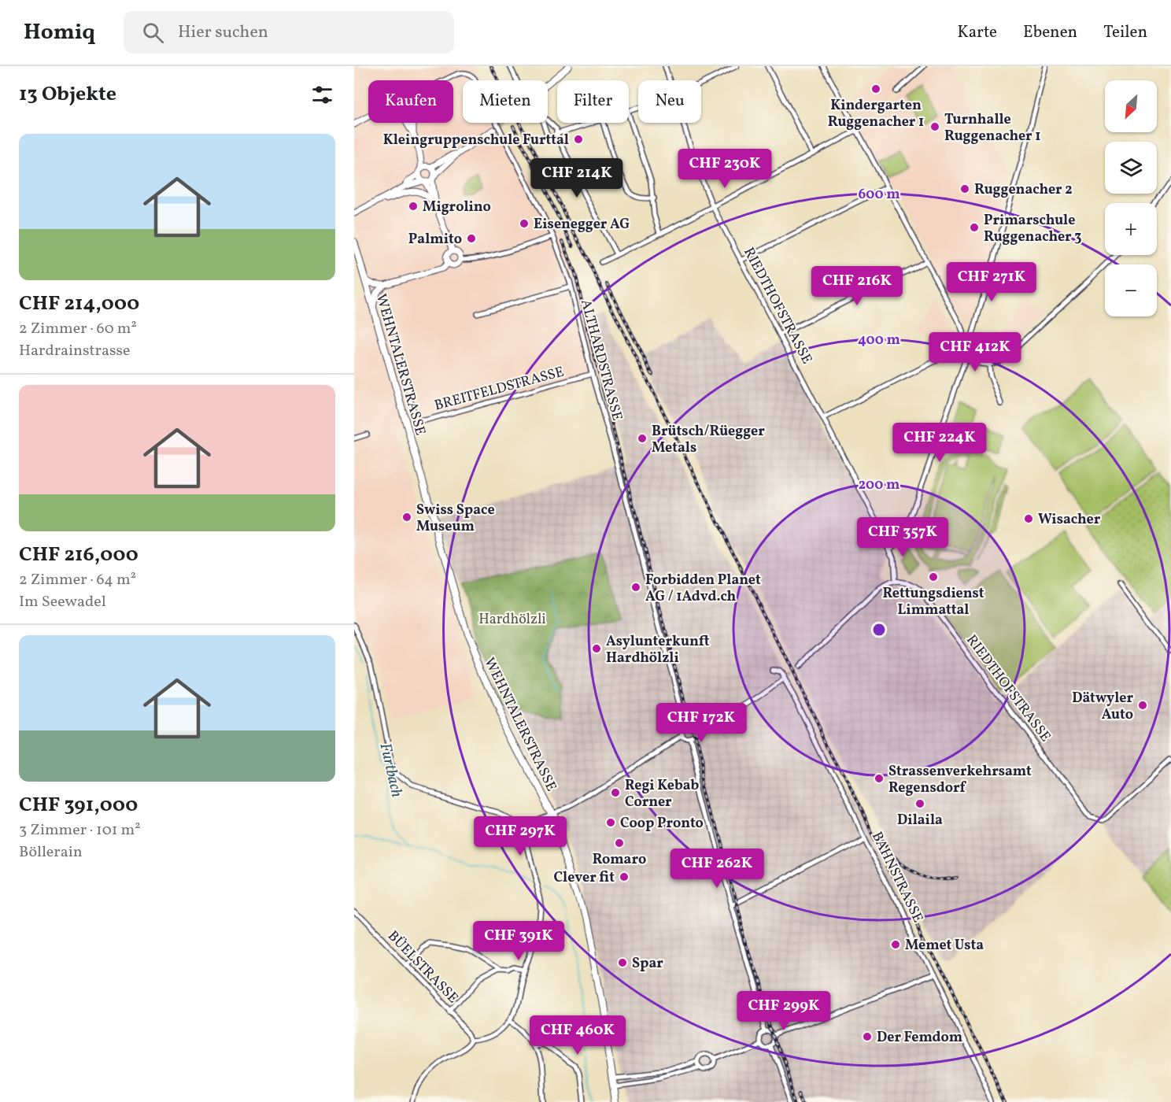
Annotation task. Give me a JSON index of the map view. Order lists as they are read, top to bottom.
{
  "streets": {
    "main road": ["WEHNTALERSTRASSE"],
    "street": [
      "RIEDTHOFSTRASSE",
      "ALTHARDSTRASSE",
      "BREITFELDSTRASSE",
      "BAHNSTRASSE",
      "BÜELSTRASSE"
    ]
  },
  "crossings": [
    ["ALTHARDSTRASSE", "BREITFELDSTRASSE"]
  ],
  "water": ["Furtbach"],
  "parks": ["Hardhölzli"],
  "places": [
    "Kindergarten Ruggenacher 1",
    "Turnhalle Ruggenacher 1",
    "Kleingruppenschule Furttal",
    "Ruggenacher 2",
    "Migrolino",
    "Eisenegger AG",
    "Primarschule Ruggenacher 3",
    "Palmito",
    "Brütsch/Rüegger Metals",
    "Swiss Space Museum",
    "Wisacher",
    "Rettungsdienst Limmattal",
    "Forbidden Planet AG / 1Advd.ch",
    "Asylunterkunft Hardhölzli",
    "Dätwyler Auto",
    "Strassenverkehrsamt Regensdorf",
    "Regi Kebab Corner",
    "Dilaila",
    "Coop Pronto",
    "Romaro",
    "Clever fit",
    "Memet Usta",
    "Spar",
    "Der Femdom"
  ],
  "north": "bottom left",
  "page": {
    "header": "Homiq",
    "search": "Hier suchen",
    "nav": ["Karte", "Ebenen", "Teilen"],
    "heading": "13 Objekte",
    "map_buttons": ["+", "−"],
    "chip": [
      "Kaufen",
      "Mieten",
      "Filter",
      "Neu"
    ],
    "list": [
      {
        "name": "CHF 214,000",
        "note": "2 Zimmer · 60 m² · Hardrainstrasse"
      },
      {
        "name": "CHF 216,000",
        "note": "2 Zimmer · 64 m² · Im Seewadel"
      },
      {
        "name": "CHF 391,000",
        "note": "3 Zimmer · 101 m² · Böllerain"
      }
    ],
    "price": [
      "CHF 230K",
      "CHF 214K",
      "CHF 271K",
      "CHF 216K",
      "CHF 412K",
      "CHF 224K",
      "CHF 357K",
      "CHF 172K",
      "CHF 297K",
      "CHF 262K",
      "CHF 391K",
      "CHF 299K",
      "CHF 460K"
    ]
  },
  "rings": ["600 m", "400 m", "200 m"]
}
